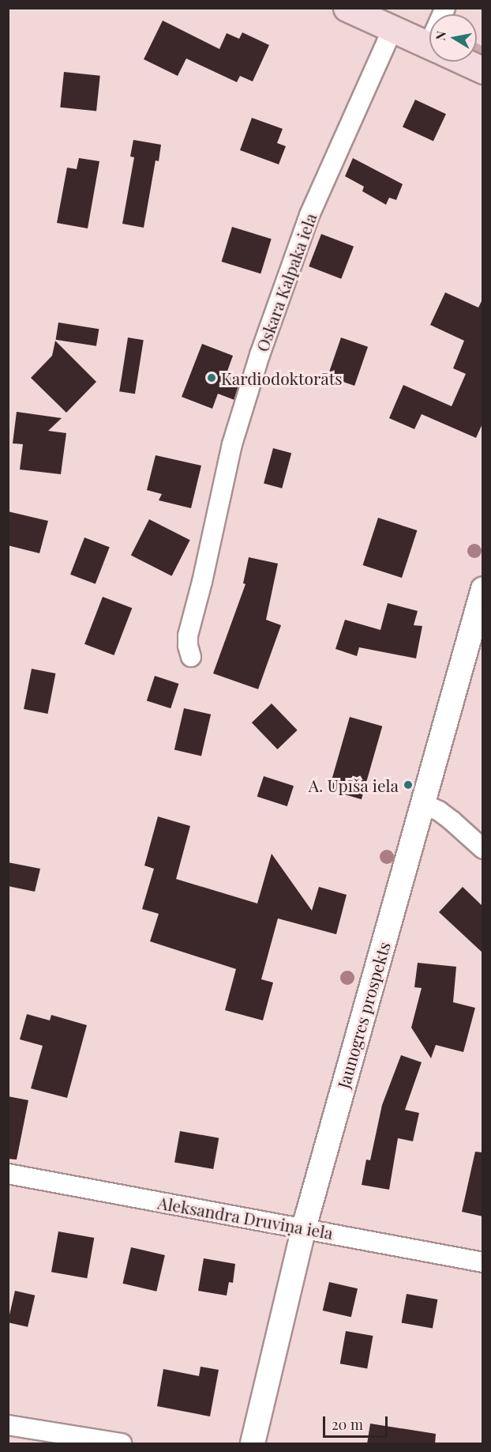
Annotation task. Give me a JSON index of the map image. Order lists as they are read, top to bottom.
{
  "streets": {
    "street": ["Oskara Kalpaka iela", "Jaunogres prospekts", "Aleksandra Druviņa iela"]
  },
  "crossings": [
    ["Jaunogres prospekts", "Aleksandra Druviņa iela"]
  ],
  "places": ["Kardiodoktorāts", "A. Upīša iela"],
  "scale_bar": "20 m",
  "north": "left"
}
